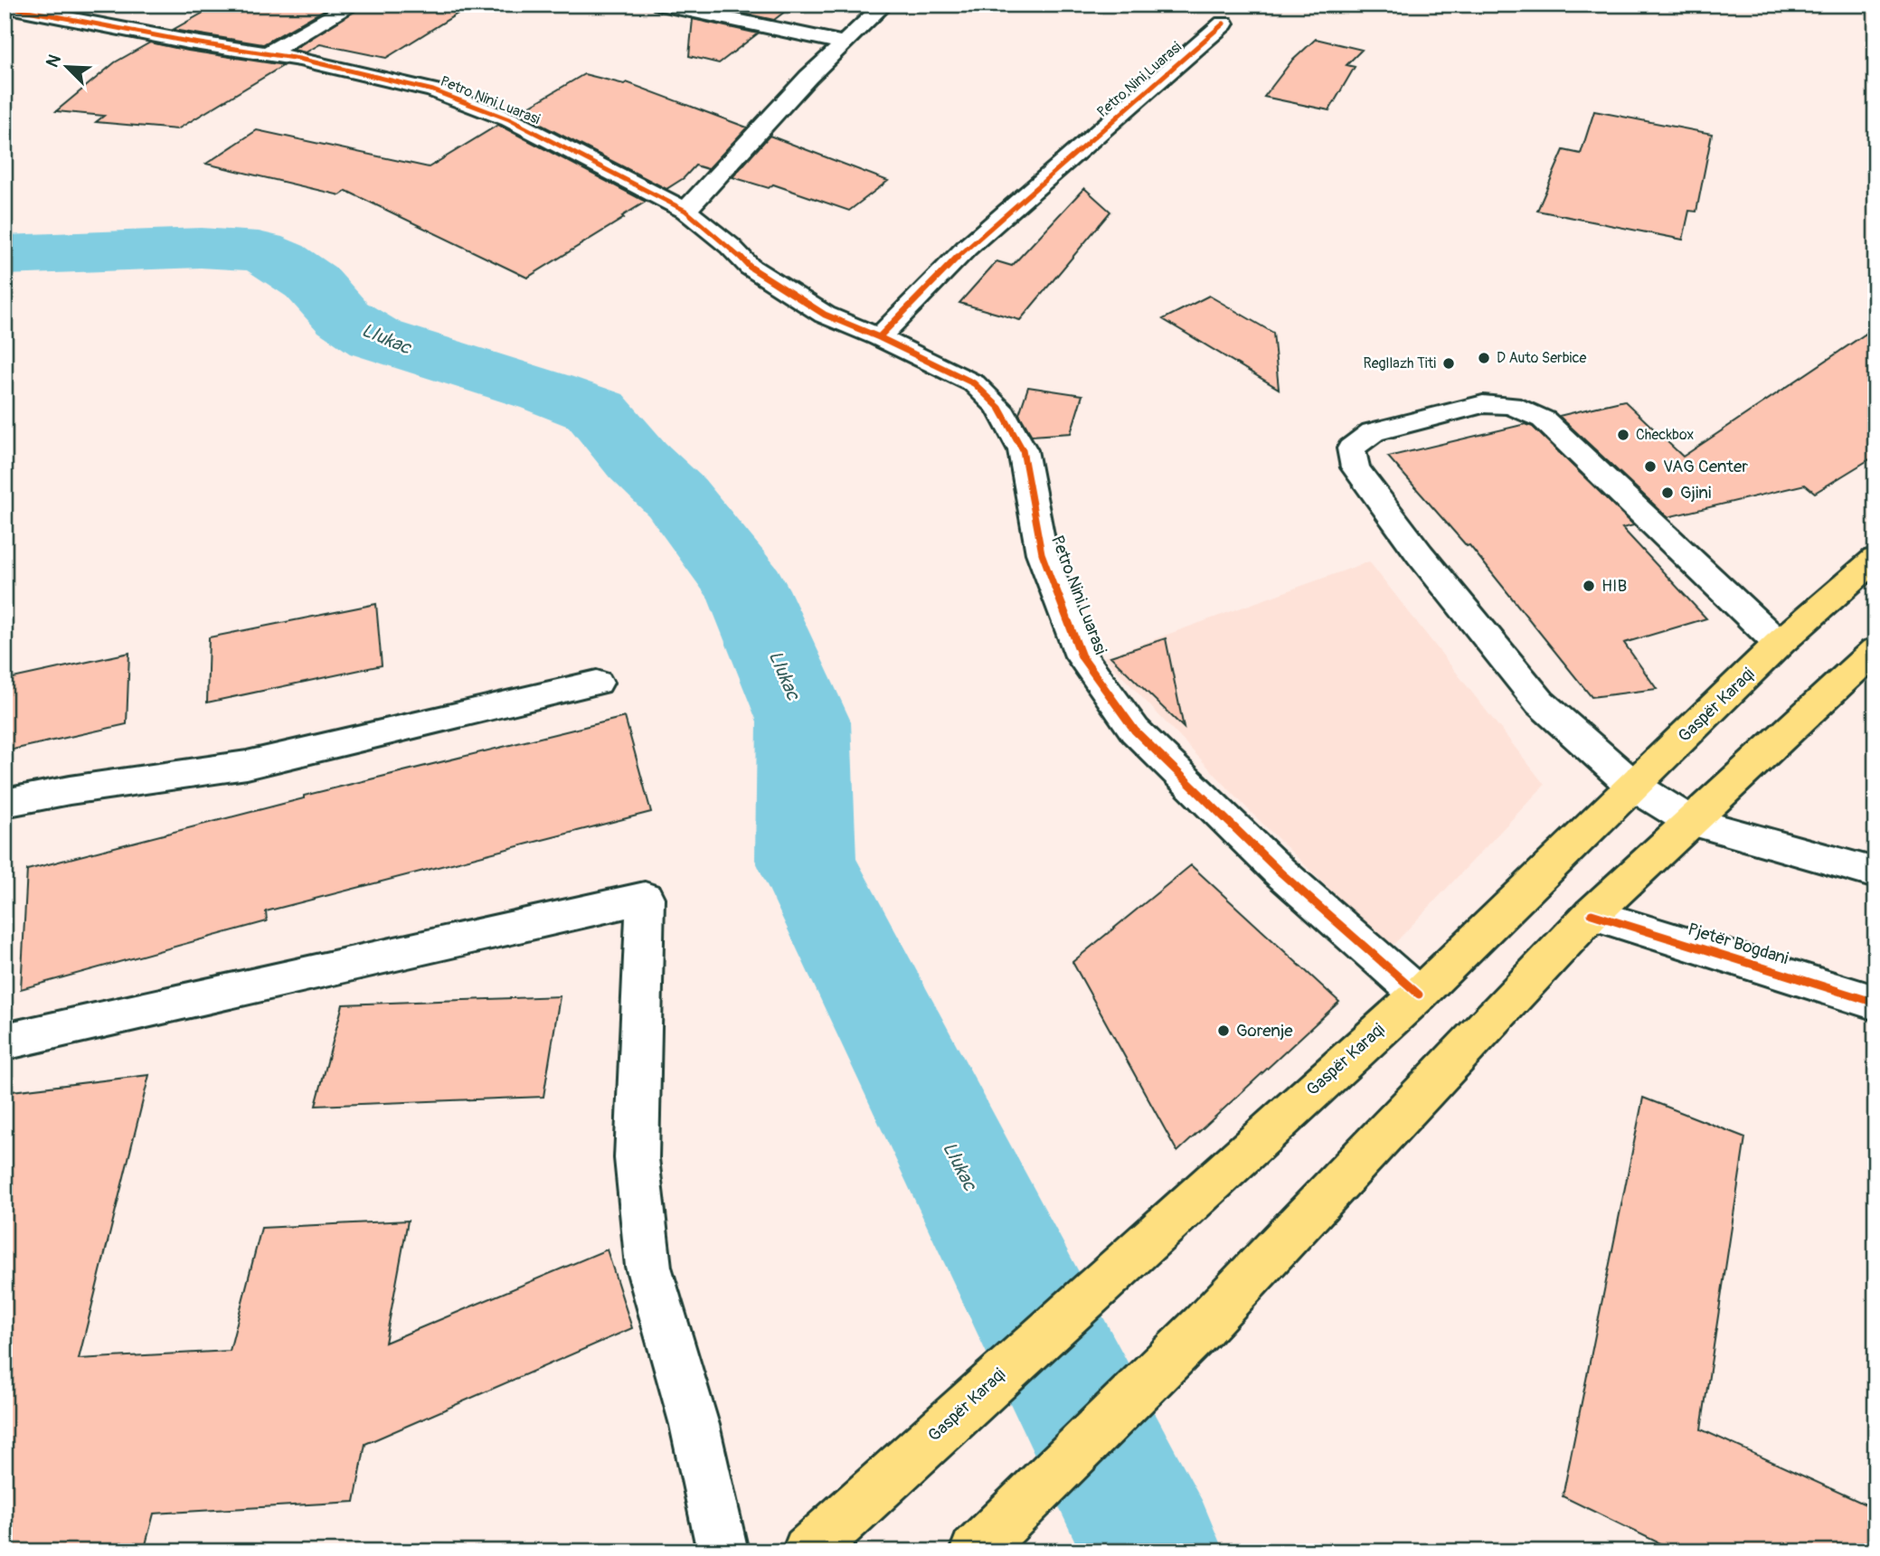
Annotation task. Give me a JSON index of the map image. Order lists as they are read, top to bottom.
{
  "streets": {
    "main road": ["Gaspër Karaqi"],
    "street": ["Petro Nini Luarasi", "Pjetër Bogdani"]
  },
  "crossings": [
    ["Petro Nini Luarasi", "Gaspër Karaqi"]
  ],
  "water": ["Llukac"],
  "places": [
    "D Auto Serbice",
    "Regllazh Titi",
    "Checkbox",
    "VAG Center",
    "Gjini",
    "HIB",
    "Gorenje"
  ],
  "north": "top left"
}
